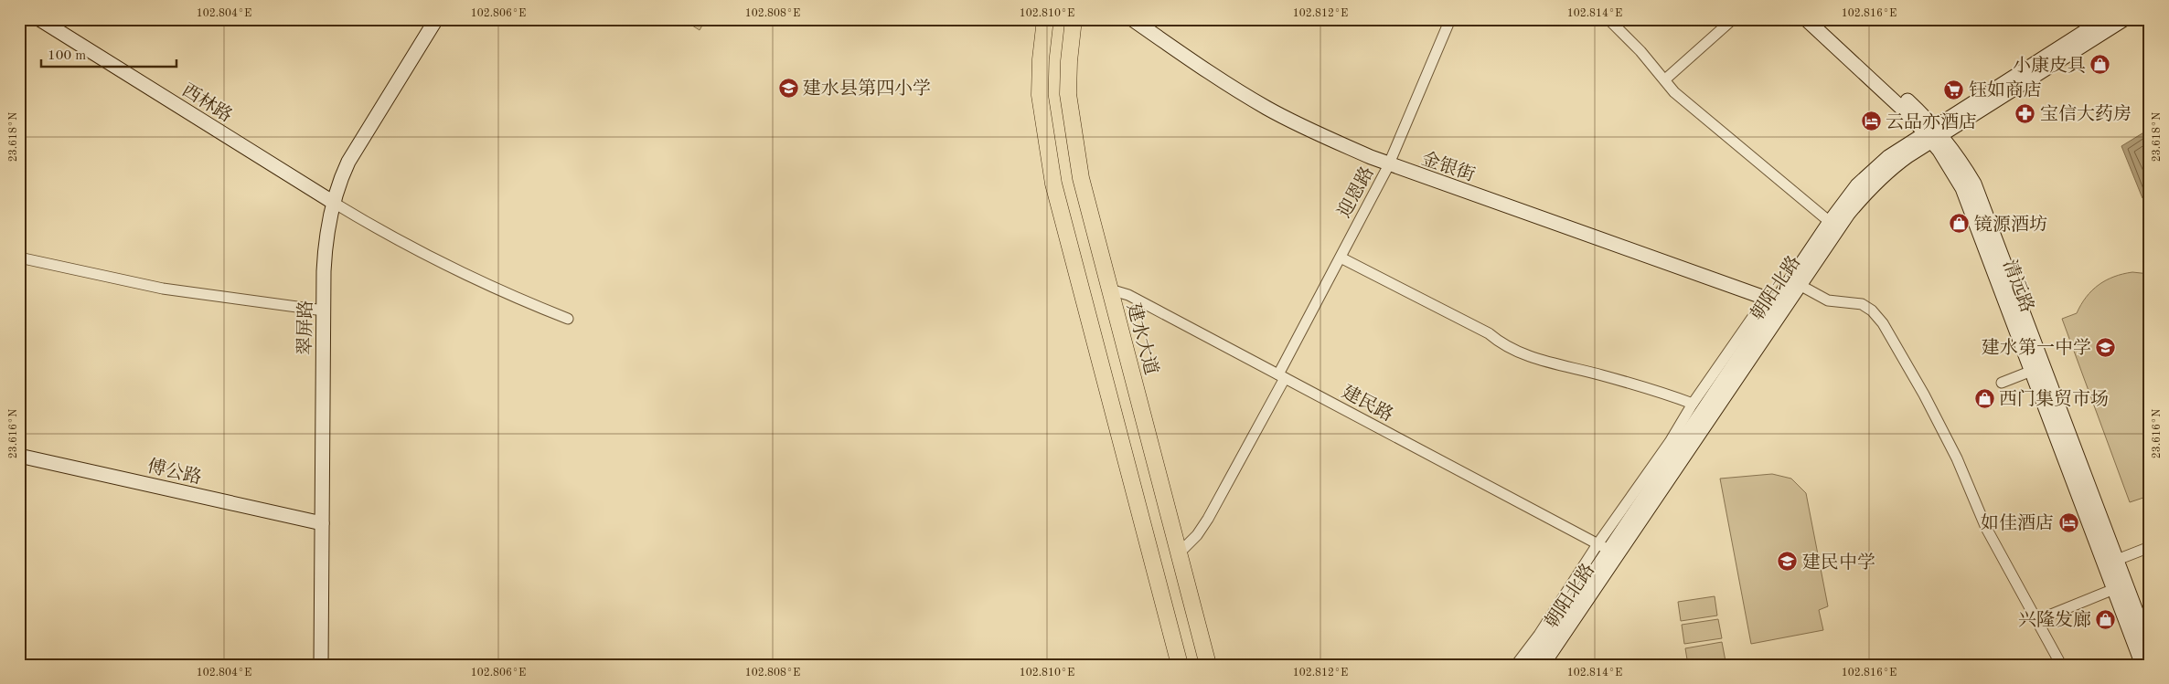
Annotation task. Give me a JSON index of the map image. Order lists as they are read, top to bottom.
{
  "streets": {
    "main road": [
      "西林路",
      "金银街",
      "清远路",
      "朝阳北路",
      "翠屏路",
      "建水大道",
      "傅公路"
    ],
    "street": ["迎恩路", "建民路"]
  },
  "crossings": [
    ["西林路", "翠屏路"],
    ["金银街", "迎恩路"],
    ["金银街", "朝阳北路"],
    ["迎恩路", "建水大道"],
    ["迎恩路", "建民路"],
    ["清远路", "朝阳北路"],
    ["朝阳北路", "建民路"],
    ["翠屏路", "傅公路"],
    ["建水大道", "建民路"]
  ],
  "places": {
    "shop": [
      "小康皮具",
      "镜源酒坊",
      "西门集贸市场",
      "兴隆发廊"
    ],
    "school or university": ["建水县第四小学", "建水第一中学", "建民中学"],
    "supermarket": ["钰如商店"],
    "pharmacy": ["宝信大药房"],
    "hotel": ["云品亦酒店", "如佳酒店"]
  },
  "scale_bar": "100 m",
  "coordinates": [
    "102.804°E",
    "102.806°E",
    "102.808°E",
    "102.810°E",
    "102.812°E",
    "102.814°E",
    "102.816°E",
    "23.618°N",
    "23.616°N"
  ]
}
